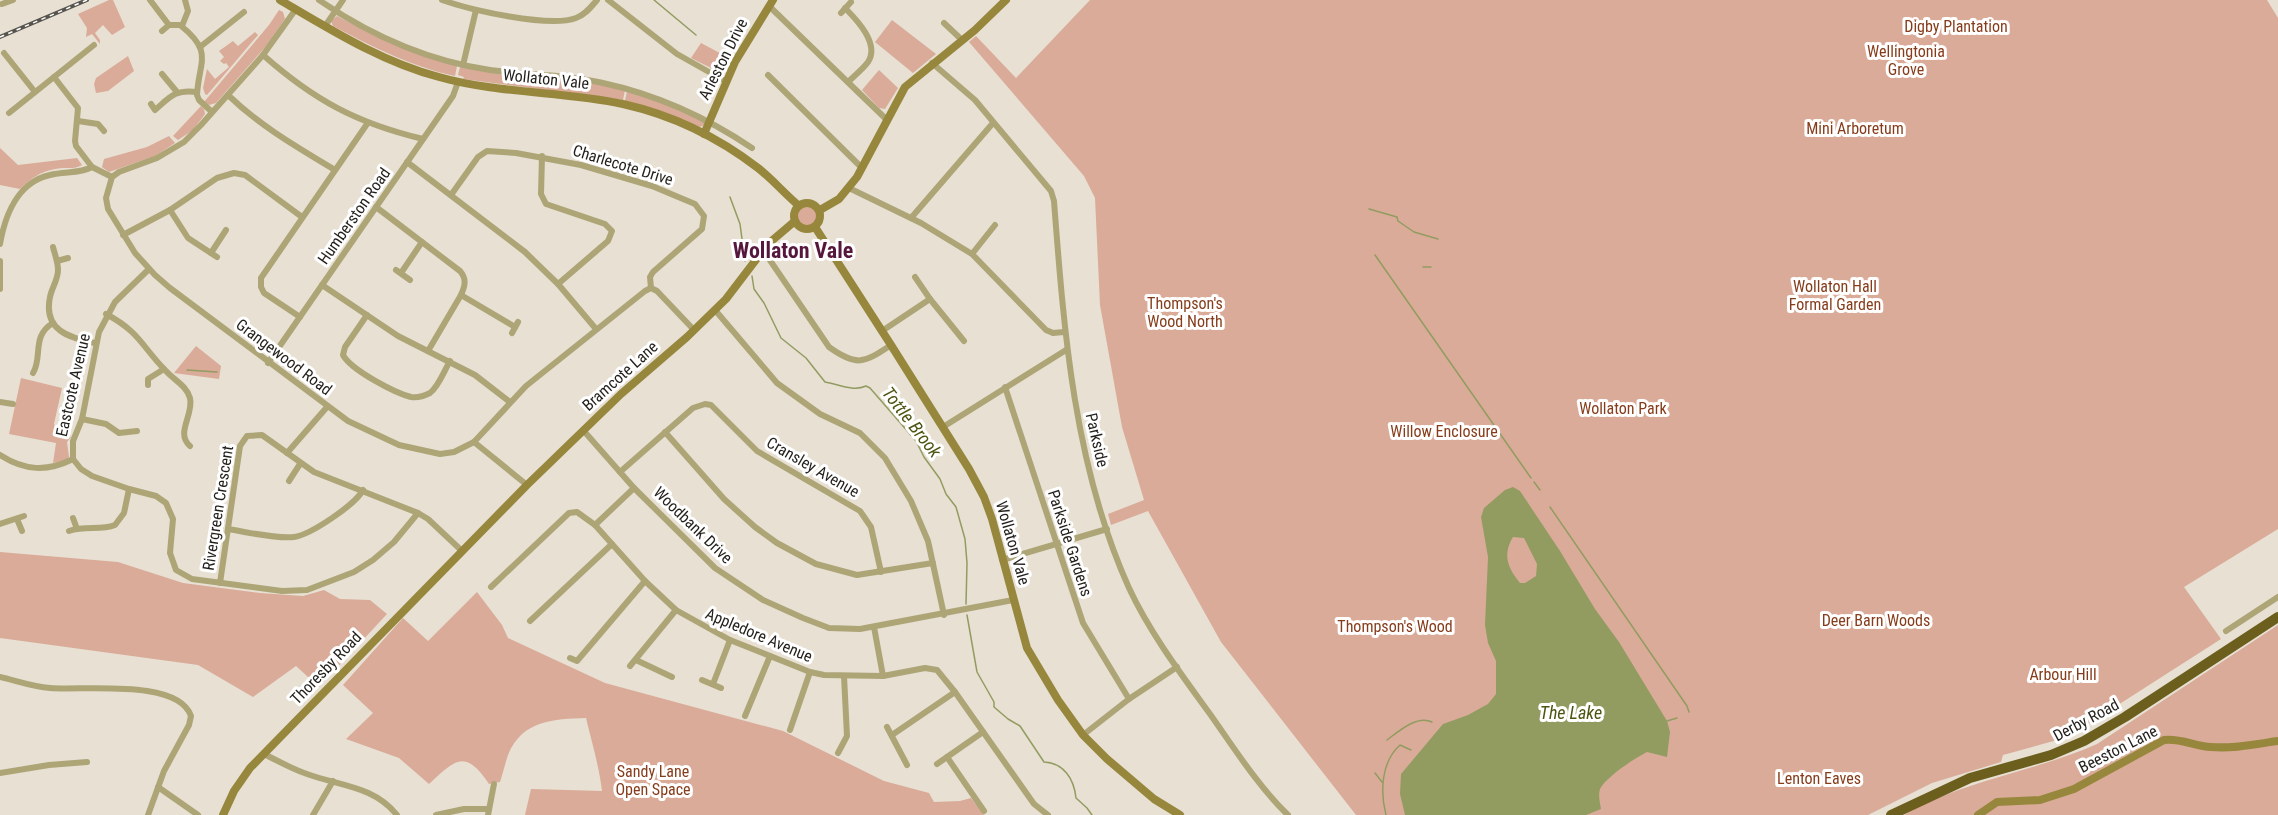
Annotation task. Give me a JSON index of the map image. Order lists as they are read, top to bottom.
{
  "streets": {
    "highway": ["Derby Road"],
    "street": [
      "Arleston Drive",
      "Wollaton Vale",
      "Charlecote Drive",
      "Humberston Road",
      "Grangewood Road",
      "Bramcote Lane",
      "Eastcote Avenue",
      "Parkside",
      "Cransley Avenue",
      "Rivergreen Crescent",
      "Woodbank Drive",
      "Parkside Gardens",
      "Appledore Avenue",
      "Thoresby Road",
      "Beeston Lane"
    ]
  },
  "crossings": [
    ["Arleston Drive", "Wollaton Vale"],
    ["Wollaton Vale", "Humberston Road"],
    ["Wollaton Vale", "Bramcote Lane"],
    ["Wollaton Vale", "Woodbank Drive"],
    ["Charlecote Drive", "Grangewood Road"],
    ["Humberston Road", "Grangewood Road"],
    ["Grangewood Road", "Eastcote Avenue"],
    ["Bramcote Lane", "Rivergreen Crescent"],
    ["Bramcote Lane", "Woodbank Drive"],
    ["Bramcote Lane", "Thoresby Road"],
    ["Eastcote Avenue", "Rivergreen Crescent"],
    ["Cransley Avenue", "Woodbank Drive"],
    ["Rivergreen Crescent", "Thoresby Road"]
  ],
  "districts": ["Wollaton Vale"],
  "water": ["Tottle Brook", "The Lake"],
  "parks": [
    "Digby Plantation",
    "Wellingtonia Grove",
    "Mini Arboretum",
    "Wollaton Hall Formal Garden",
    "Thompson's Wood North",
    "Wollaton Park",
    "Willow Enclosure",
    "Deer Barn Woods",
    "Thompson's Wood",
    "Arbour Hill",
    "Sandy Lane Open Space",
    "Lenton Eaves"
  ]
}
